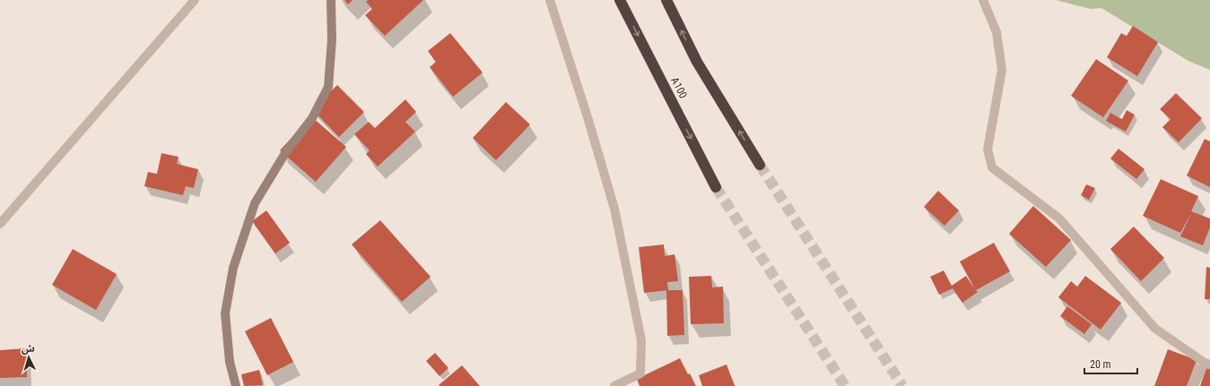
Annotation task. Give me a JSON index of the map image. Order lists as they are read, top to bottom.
{
  "streets": {
    "highway": ["A100"]
  },
  "scale_bar": "20 m",
  "north": "top"
}
